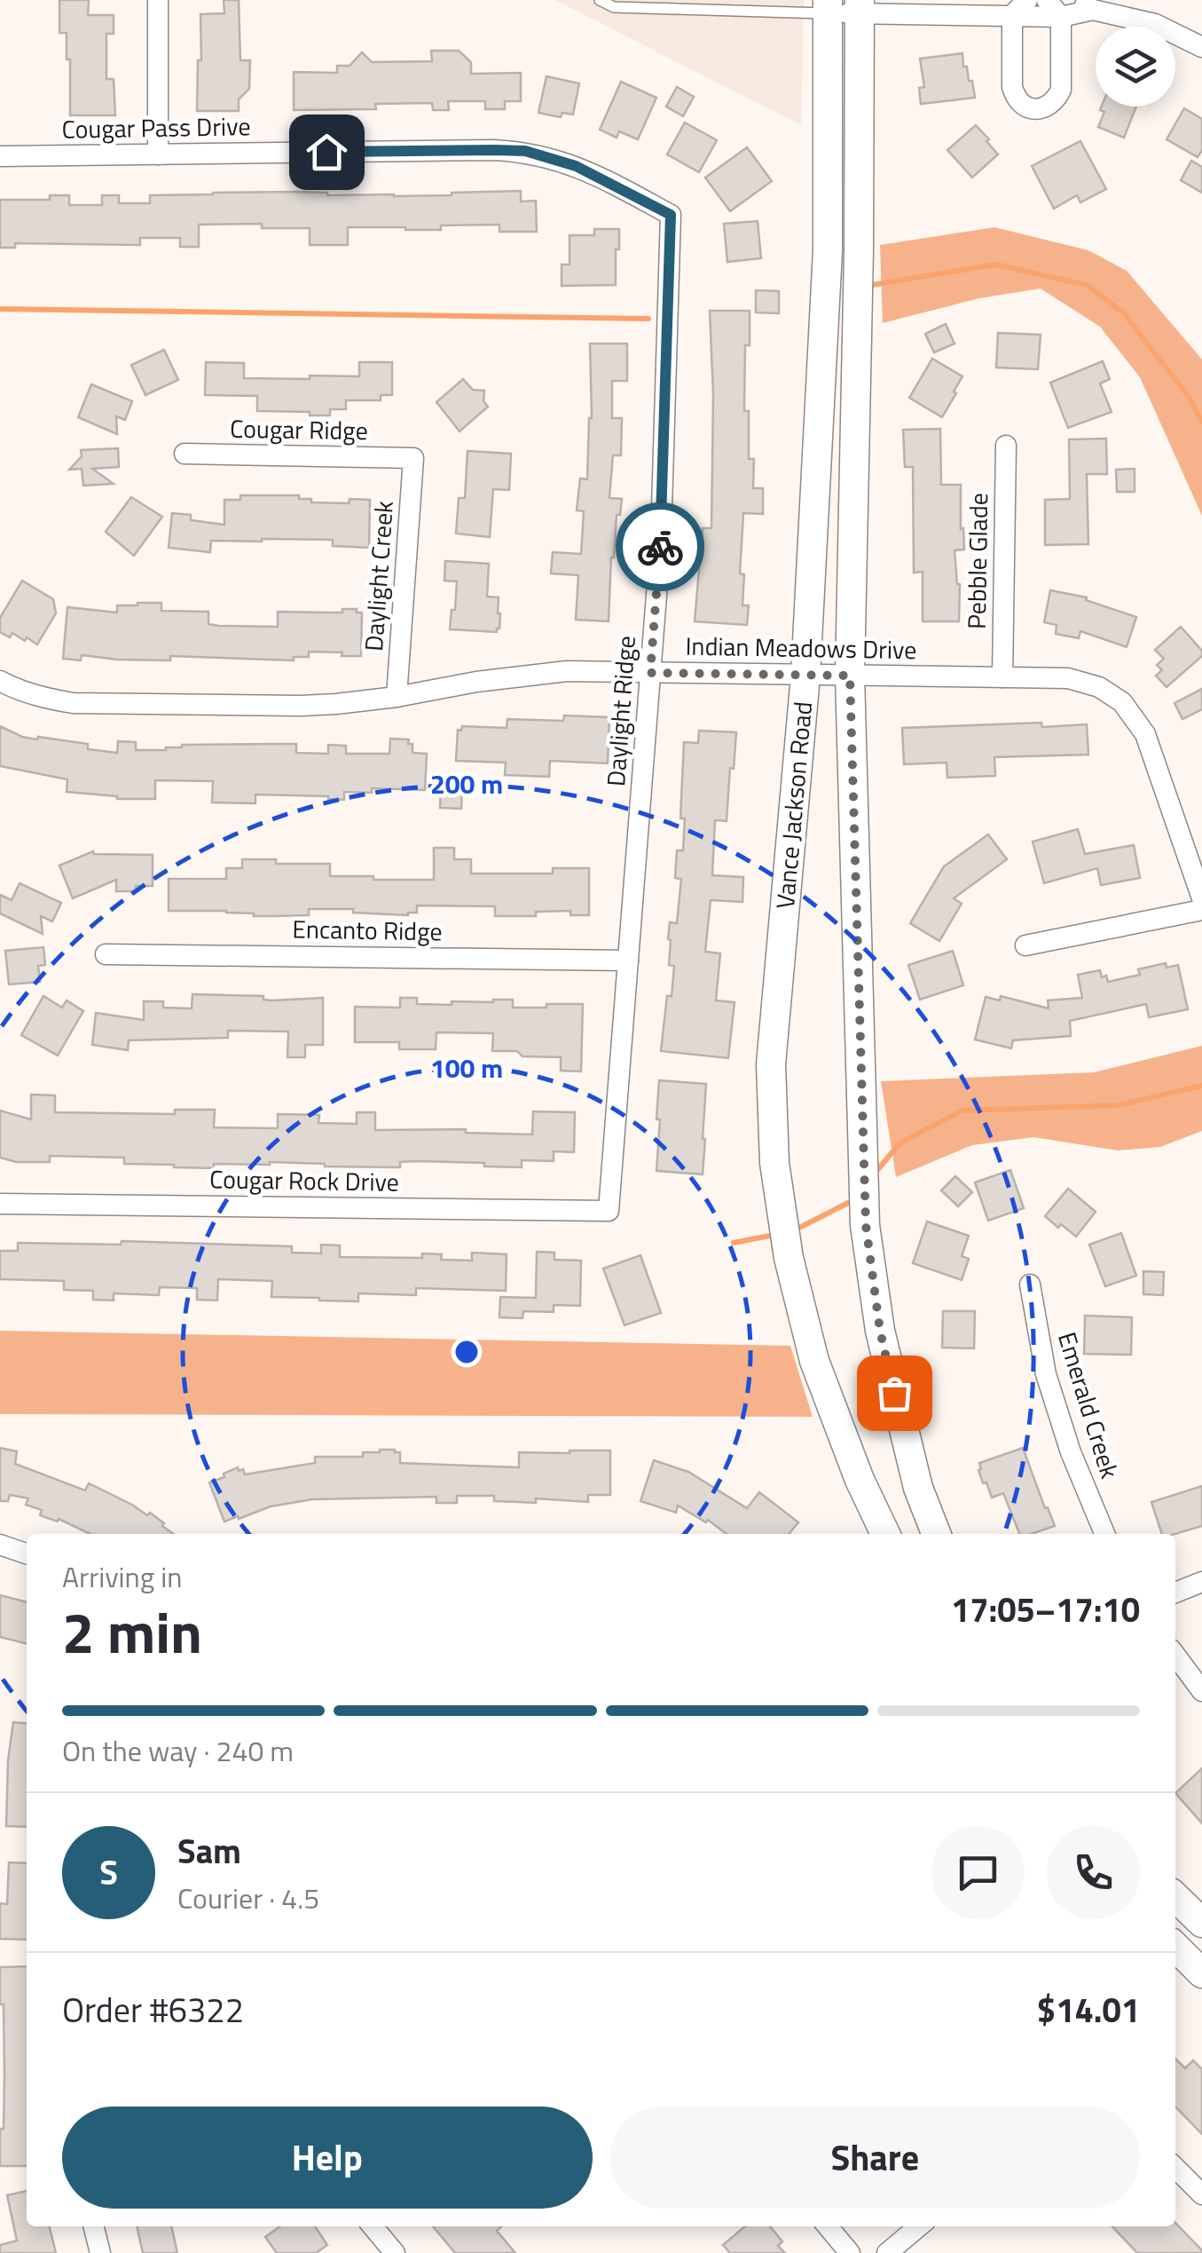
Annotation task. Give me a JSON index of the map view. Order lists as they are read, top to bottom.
{
  "streets": {
    "main road": ["Vance Jackson Road"],
    "street": [
      "Cougar Pass Drive",
      "Cougar Ridge",
      "Pebble Glade",
      "Daylight Creek",
      "Indian Meadows Drive",
      "Daylight Ridge",
      "Encanto Ridge",
      "Cougar Rock Drive",
      "Emerald Creek"
    ]
  },
  "crossings": [
    ["Cougar Pass Drive", "Daylight Ridge"],
    ["Cougar Ridge", "Daylight Creek"],
    ["Pebble Glade", "Indian Meadows Drive"],
    ["Daylight Creek", "Indian Meadows Drive"],
    ["Indian Meadows Drive", "Daylight Ridge"],
    ["Indian Meadows Drive", "Vance Jackson Road"],
    ["Daylight Ridge", "Encanto Ridge"],
    ["Daylight Ridge", "Cougar Rock Drive"]
  ],
  "page": {
    "heading": ["2 min", "Arriving in", "17:05–17:10"],
    "panel": [
      "Sam",
      "Courier · 4.5",
      "Order #6322",
      "$14.01"
    ],
    "bar": "On the way · 240 m",
    "round": "S",
    "buttons": ["Help", "Share"]
  },
  "rings": ["200 m", "100 m"]
}
